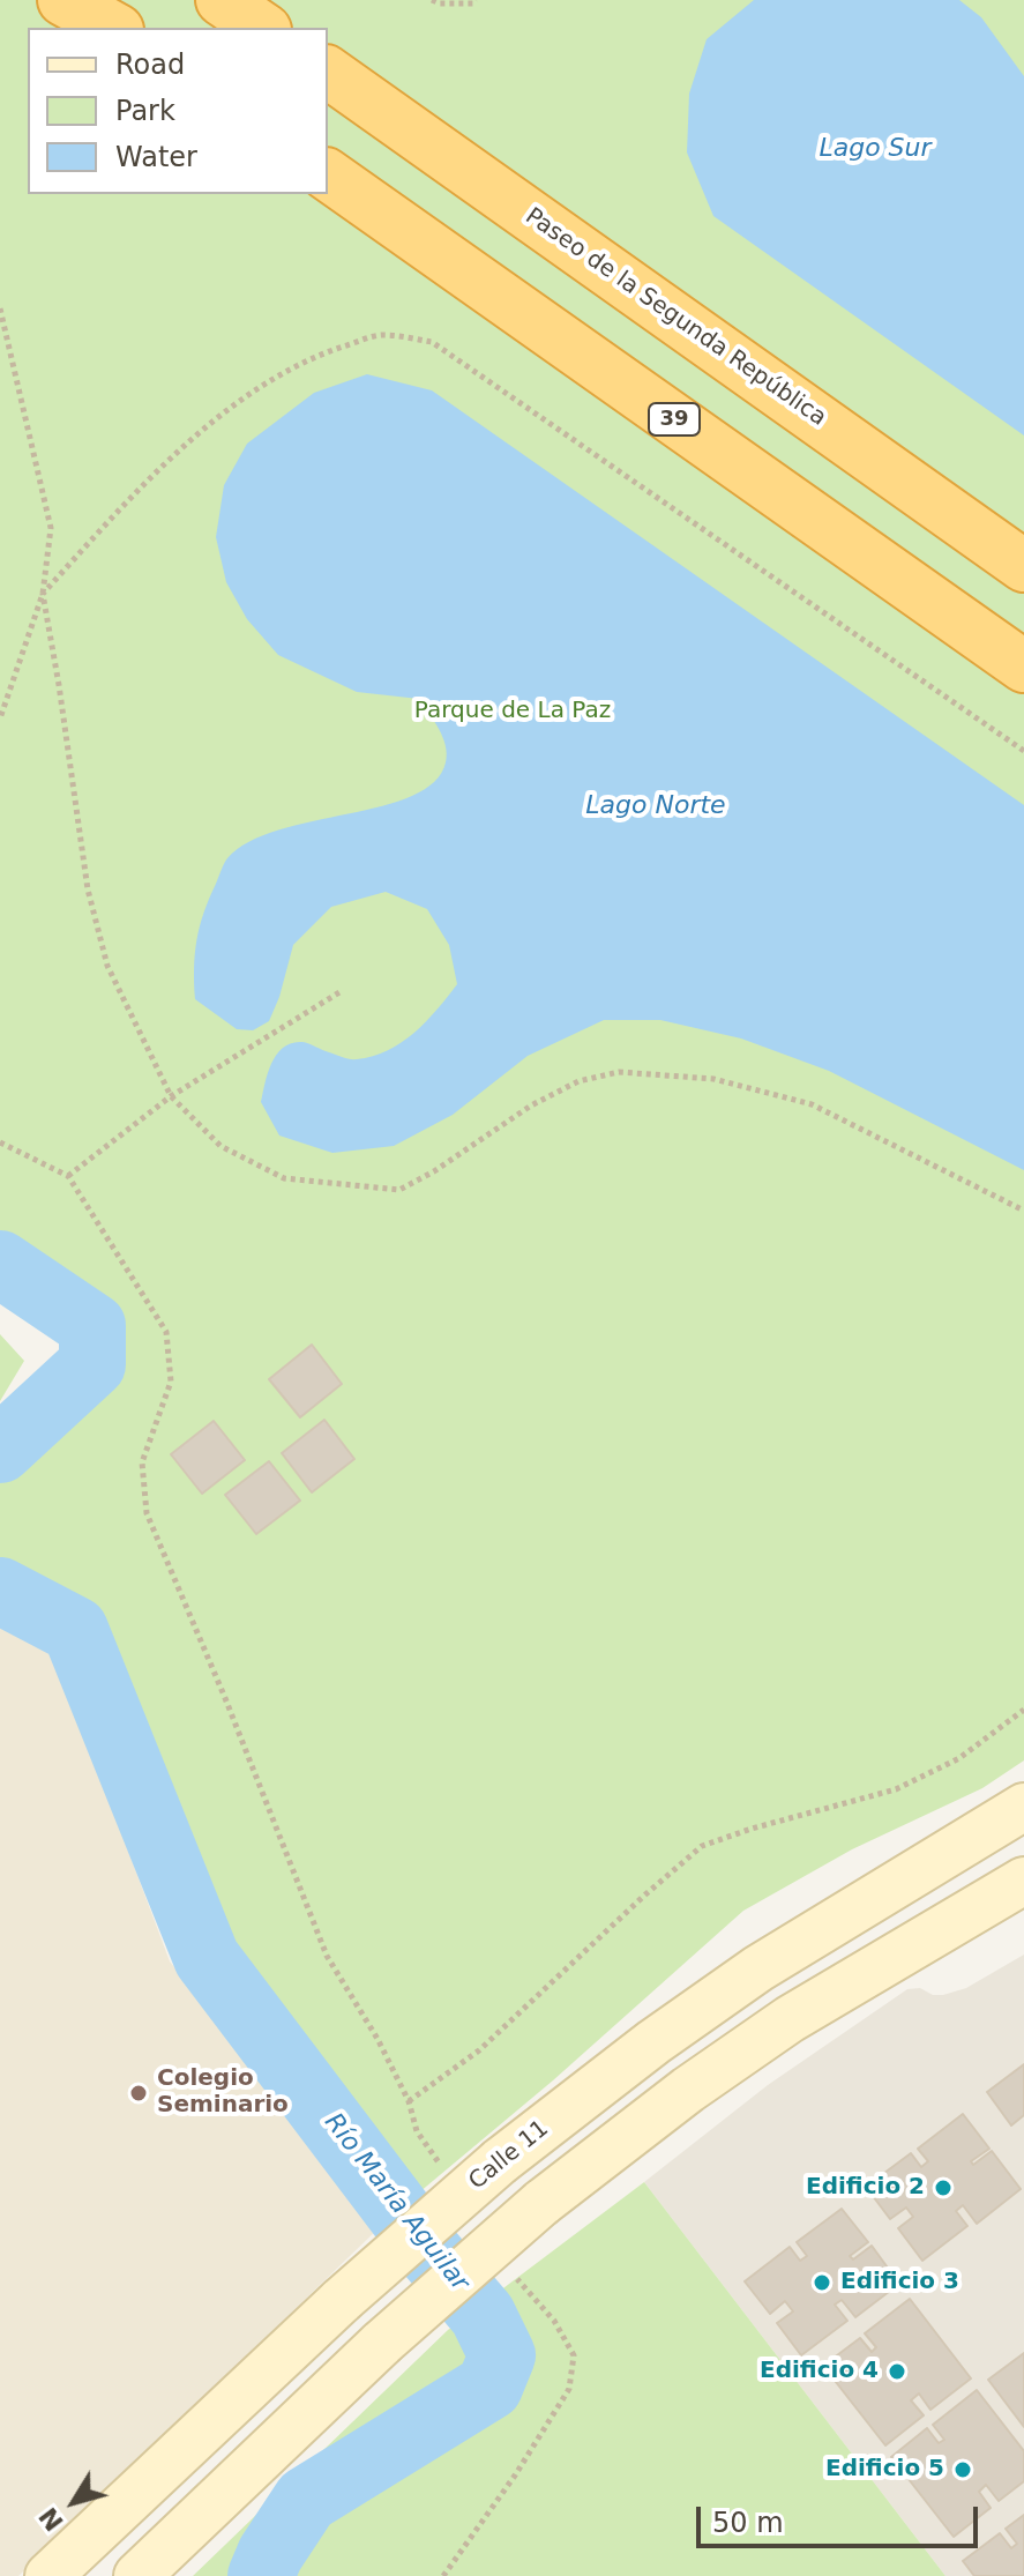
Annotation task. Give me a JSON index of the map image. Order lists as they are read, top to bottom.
{
  "streets": {
    "highway": ["Paseo de la Segunda República", "39"],
    "main road": ["Calle 11"]
  },
  "water": ["Lago Sur", "Lago Norte", "Río María Aguilar"],
  "parks": ["Parque de La Paz"],
  "places": [
    "Colegio Seminario",
    "Edificio 2",
    "Edificio 3",
    "Edificio 4",
    "Edificio 5"
  ],
  "legend": ["Road", "Park", "Water"],
  "scale_bar": "50 m",
  "north": "bottom left"
}
